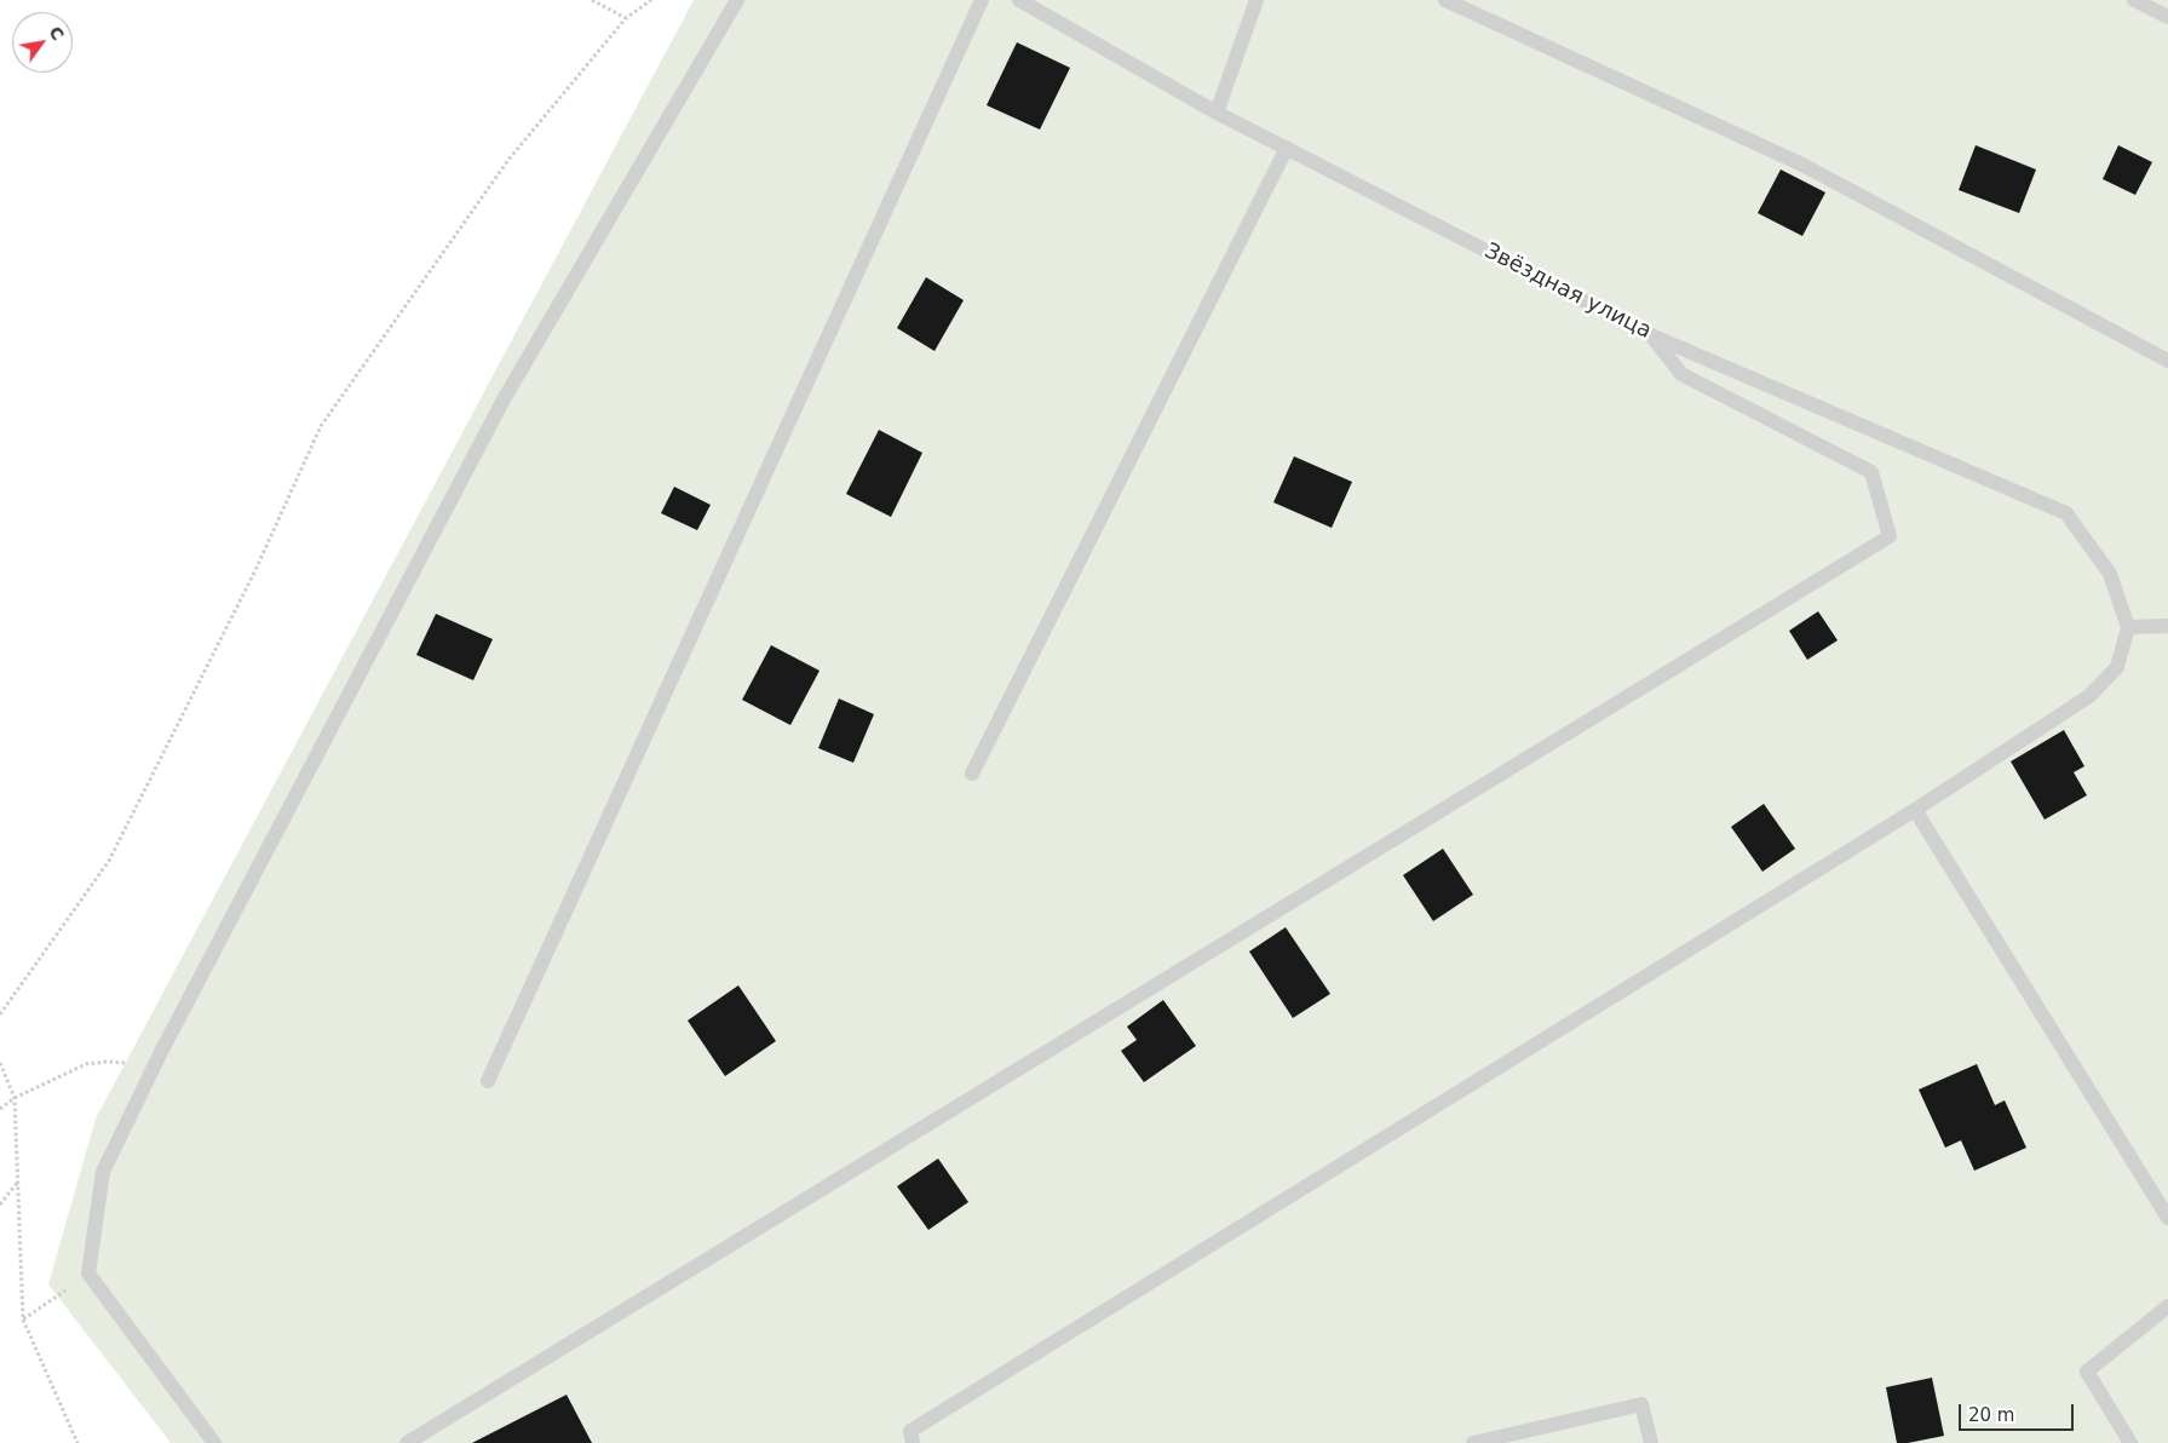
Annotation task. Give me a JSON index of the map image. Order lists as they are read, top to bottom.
{
  "streets": {
    "lane": ["Звёздная улица"]
  },
  "scale_bar": "20 m",
  "north": "top right"
}
